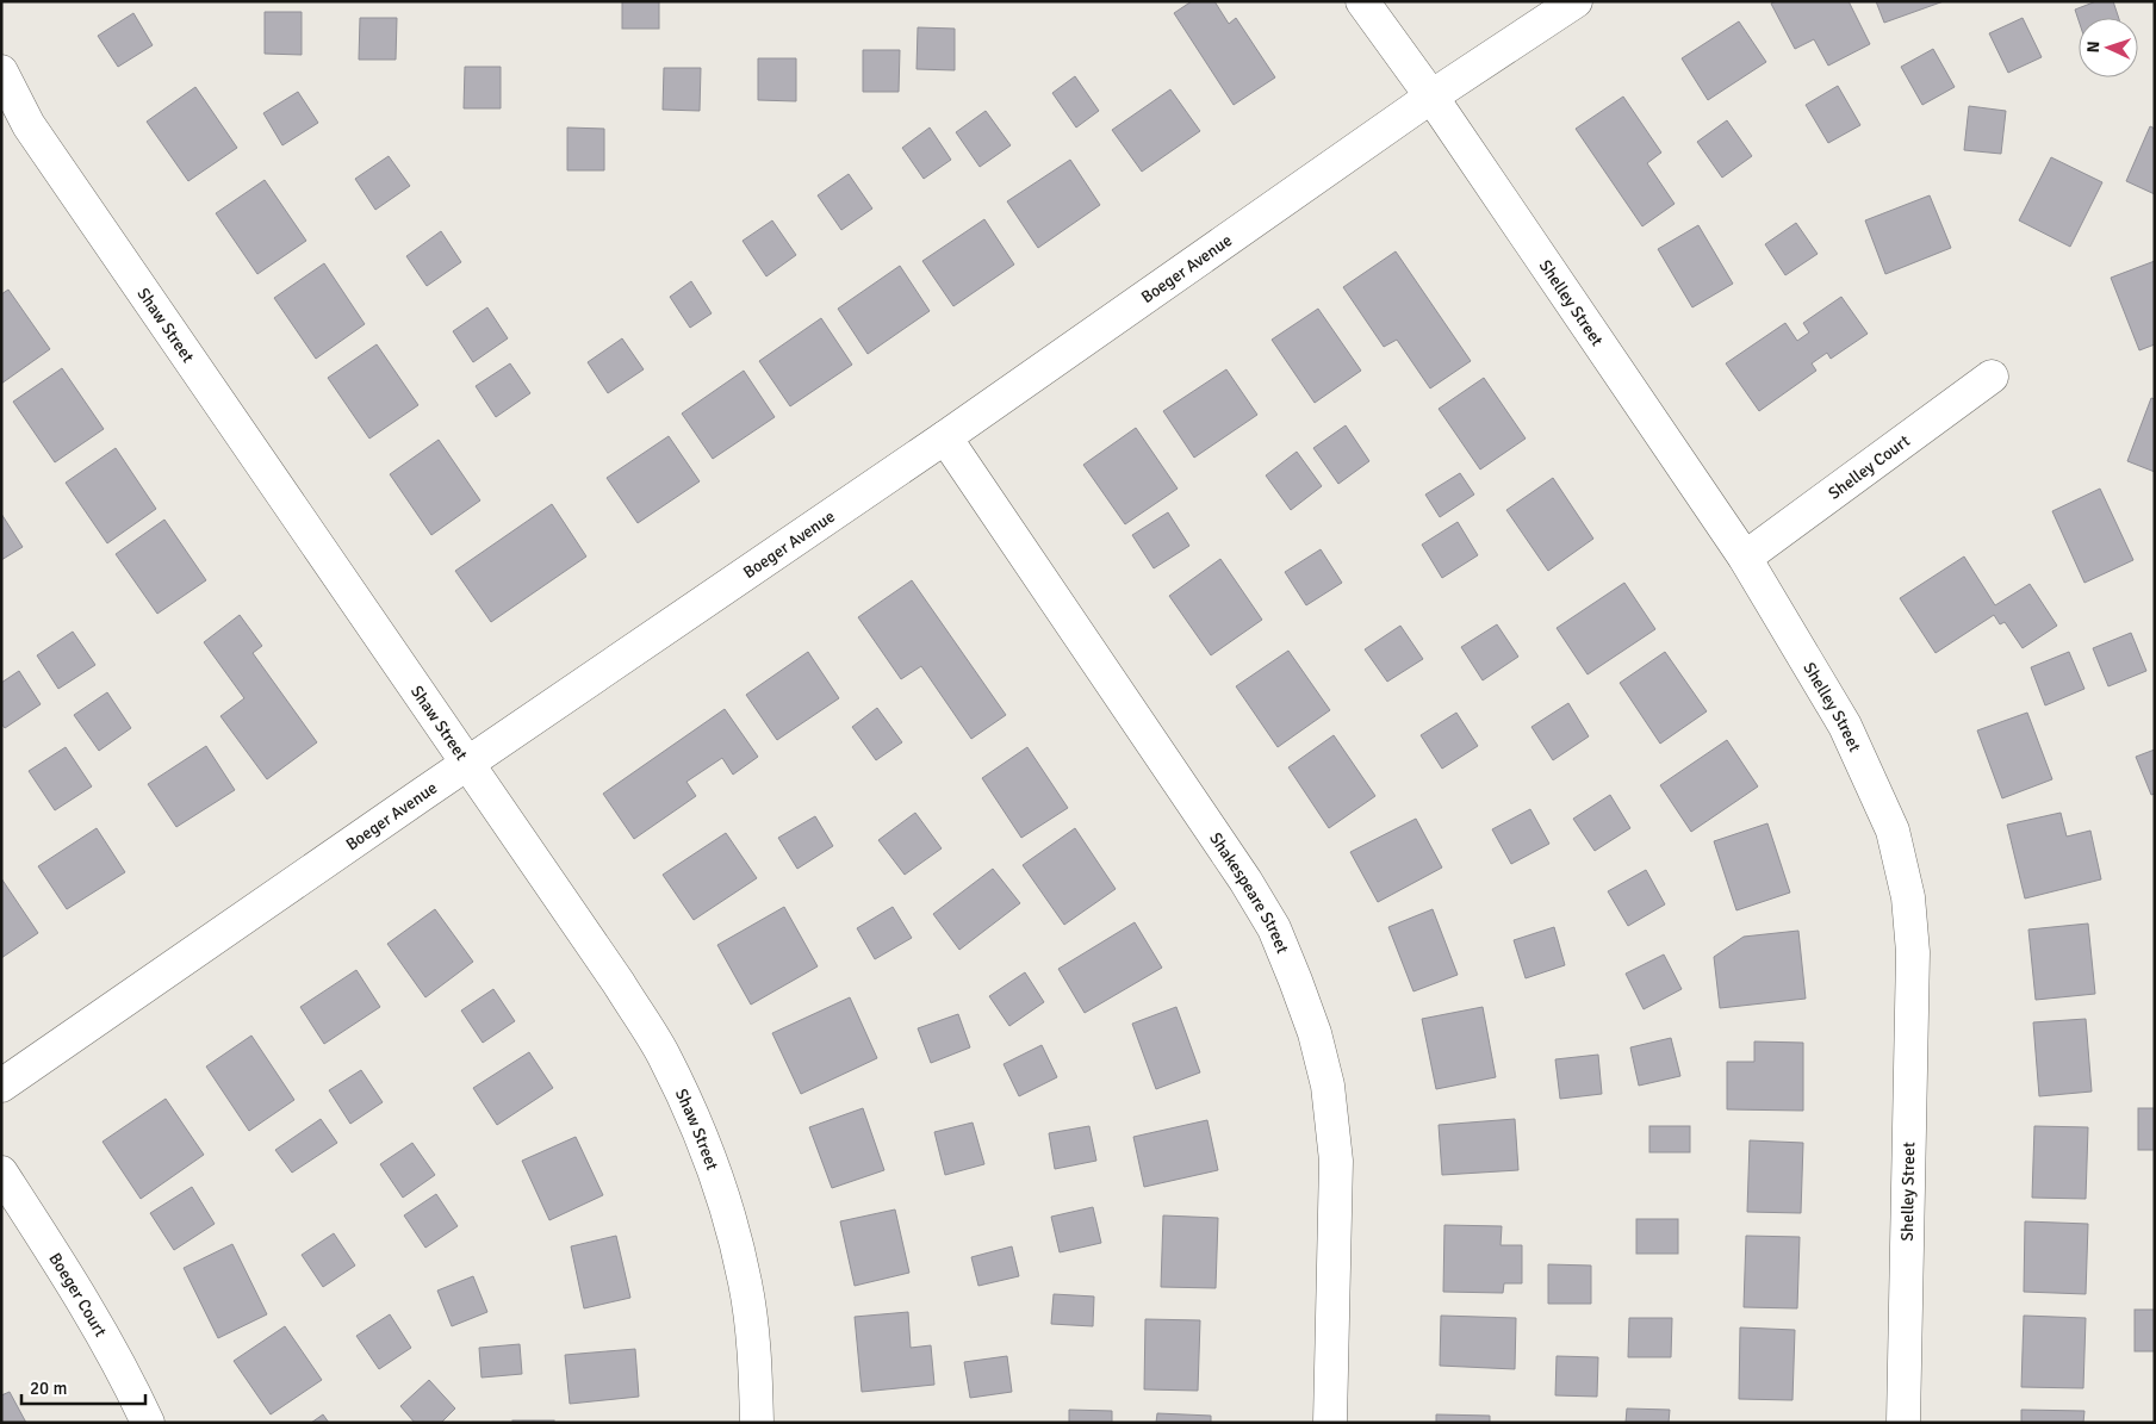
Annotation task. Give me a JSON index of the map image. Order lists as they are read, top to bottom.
{
  "streets": {
    "street": [
      "Boeger Avenue",
      "Shelley Street",
      "Shaw Street",
      "Shelley Court",
      "Shakespeare Street",
      "Boeger Court"
    ]
  },
  "crossings": [
    ["Boeger Avenue", "Shelley Street"],
    ["Boeger Avenue", "Shaw Street"],
    ["Boeger Avenue", "Shakespeare Street"],
    ["Shelley Street", "Shelley Court"]
  ],
  "scale_bar": "20 m",
  "north": "left"
}
